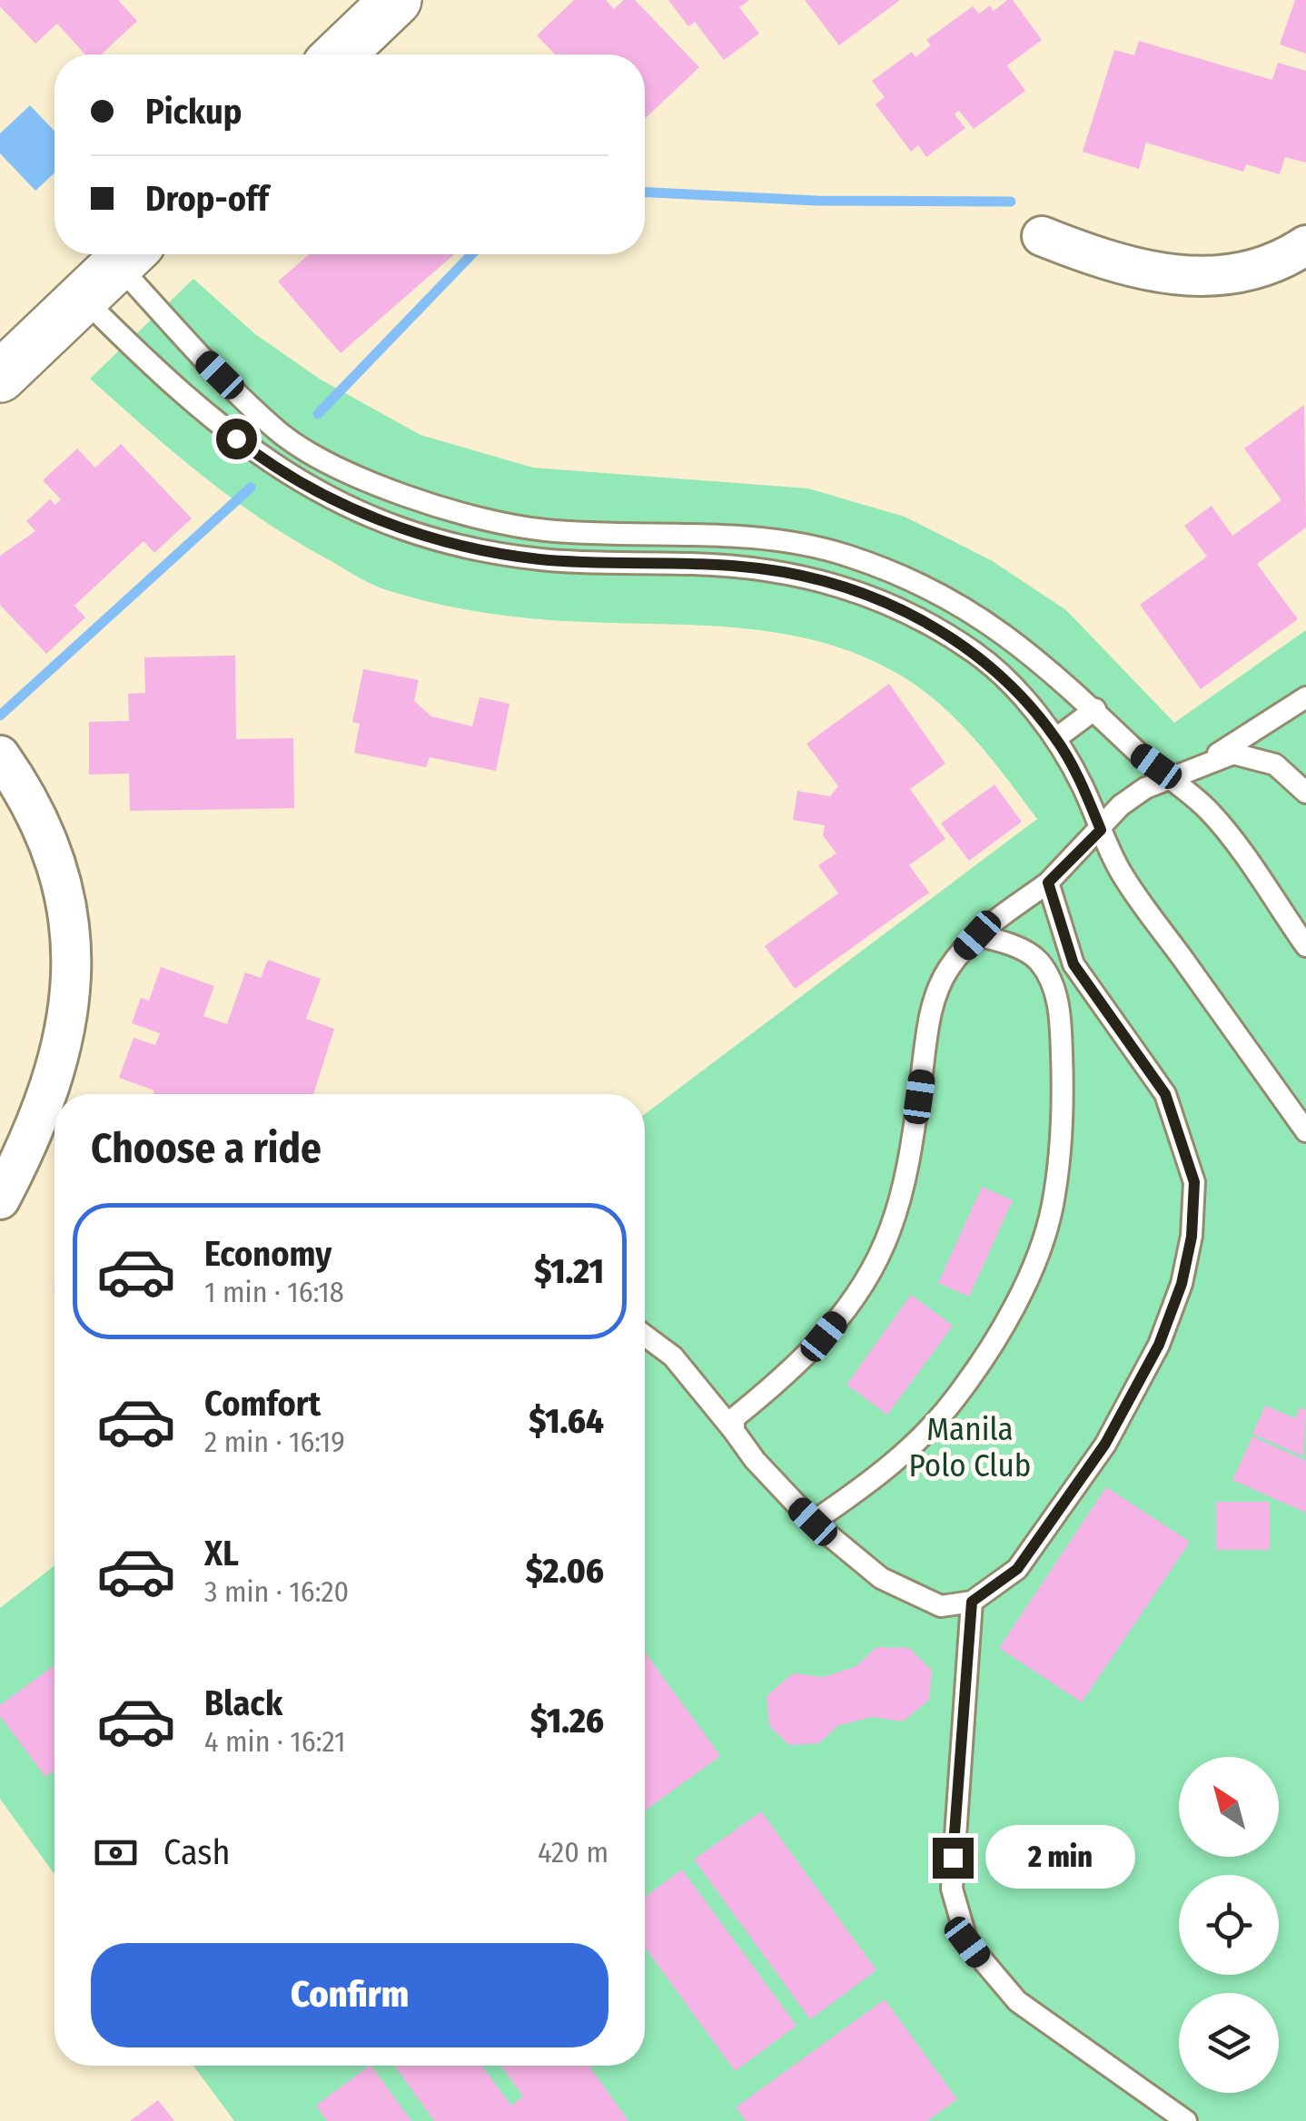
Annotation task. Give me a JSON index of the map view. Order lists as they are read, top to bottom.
{
  "parks": ["Manila Polo Club"],
  "north": "top left",
  "page": {
    "banner": ["Pickup", "Drop-off"],
    "heading": "Choose a ride",
    "list": [
      {
        "name": "Economy",
        "note": "1 min · 16:18",
        "value": "$1.21"
      },
      {
        "name": "Comfort",
        "note": "2 min · 16:19",
        "value": "$1.64"
      },
      {
        "name": "XL",
        "note": "3 min · 16:20",
        "value": "$2.06"
      },
      {
        "name": "Black",
        "note": "4 min · 16:21",
        "value": "$1.26"
      }
    ],
    "pay": ["Cash", "420 m"],
    "bubble": "2 min",
    "buttons": "Confirm"
  }
}
